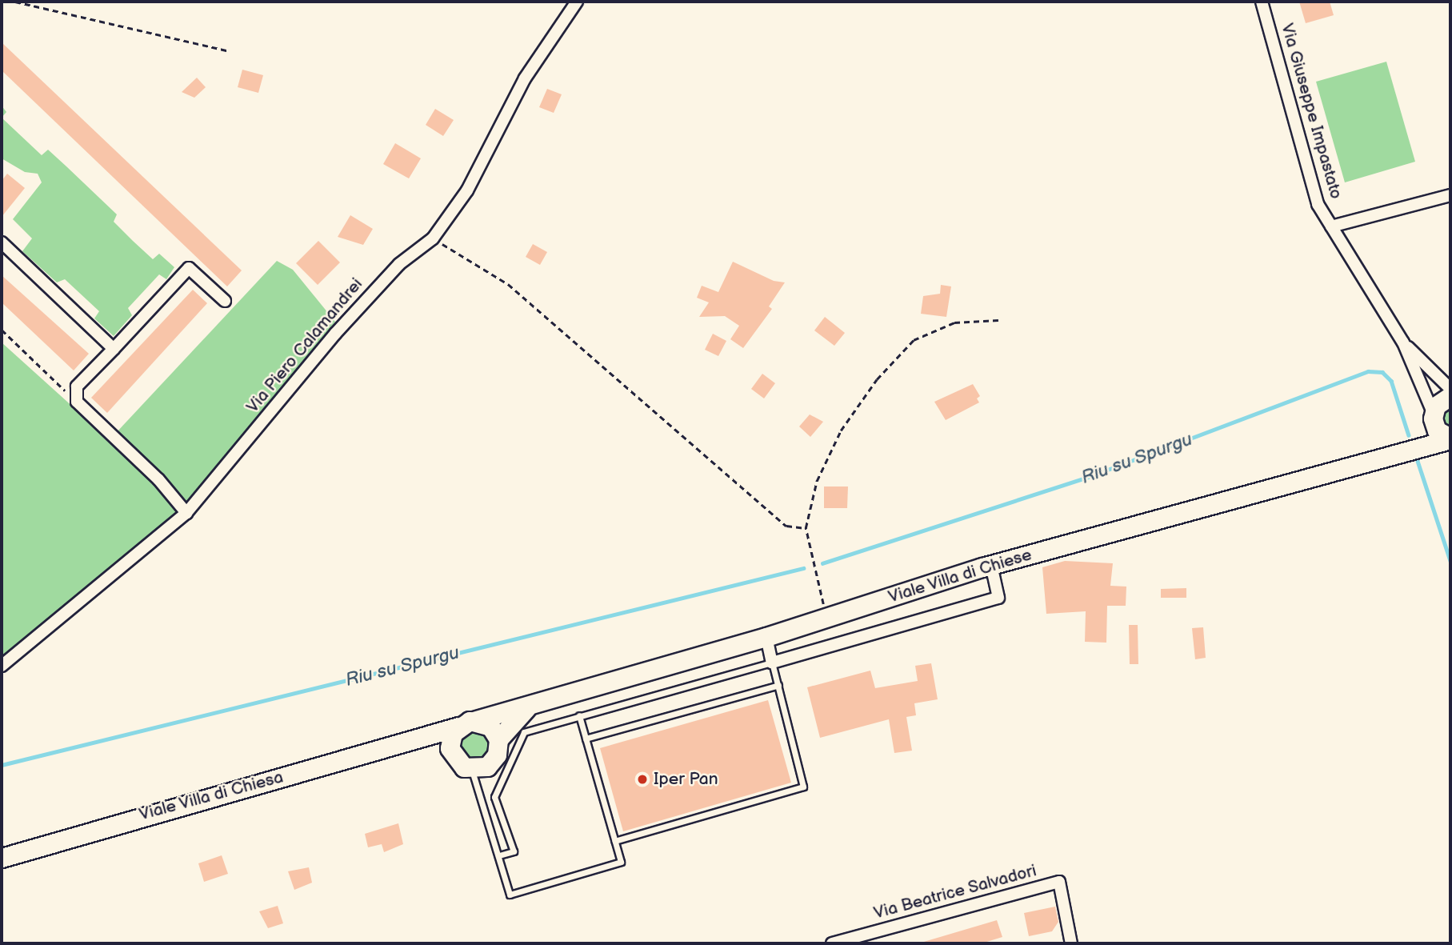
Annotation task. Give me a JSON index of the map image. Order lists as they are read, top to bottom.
{
  "streets": {
    "main road": ["Viale Villa di Chiese", "Viale Villa di Chiesa"],
    "street": ["Via Giuseppe Impastato", "Via Piero Calamandrei", "Via Beatrice Salvadori"]
  },
  "crossings": [
    ["Viale Villa di Chiese", "Viale Villa di Chiesa"]
  ],
  "water": ["Riu su Spurgu"],
  "places": ["Iper Pan"]
}
